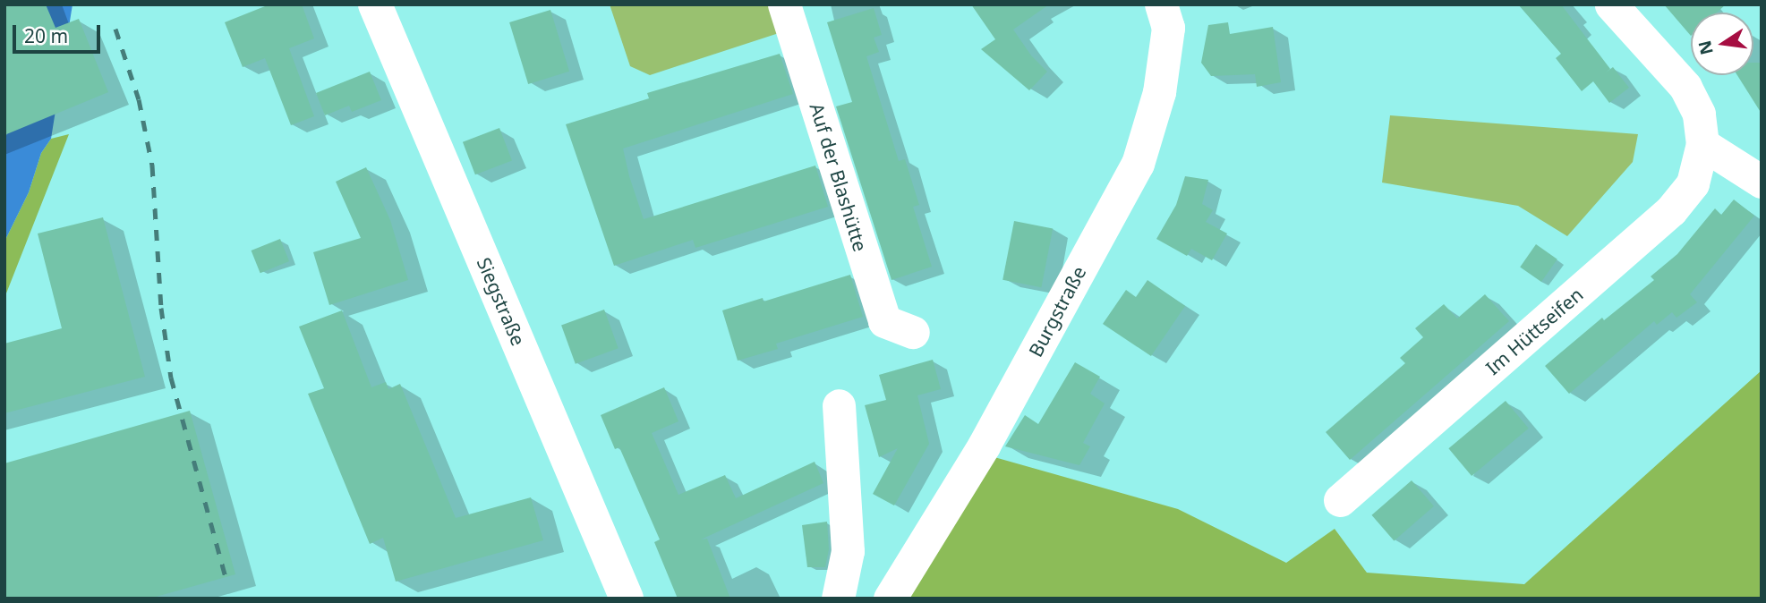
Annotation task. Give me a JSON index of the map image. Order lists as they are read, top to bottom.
{
  "streets": {
    "street": [
      "Auf der Blashütte",
      "Siegstraße",
      "Burgstraße",
      "Im Hüttseifen"
    ]
  },
  "scale_bar": "20 m",
  "north": "left"
}
